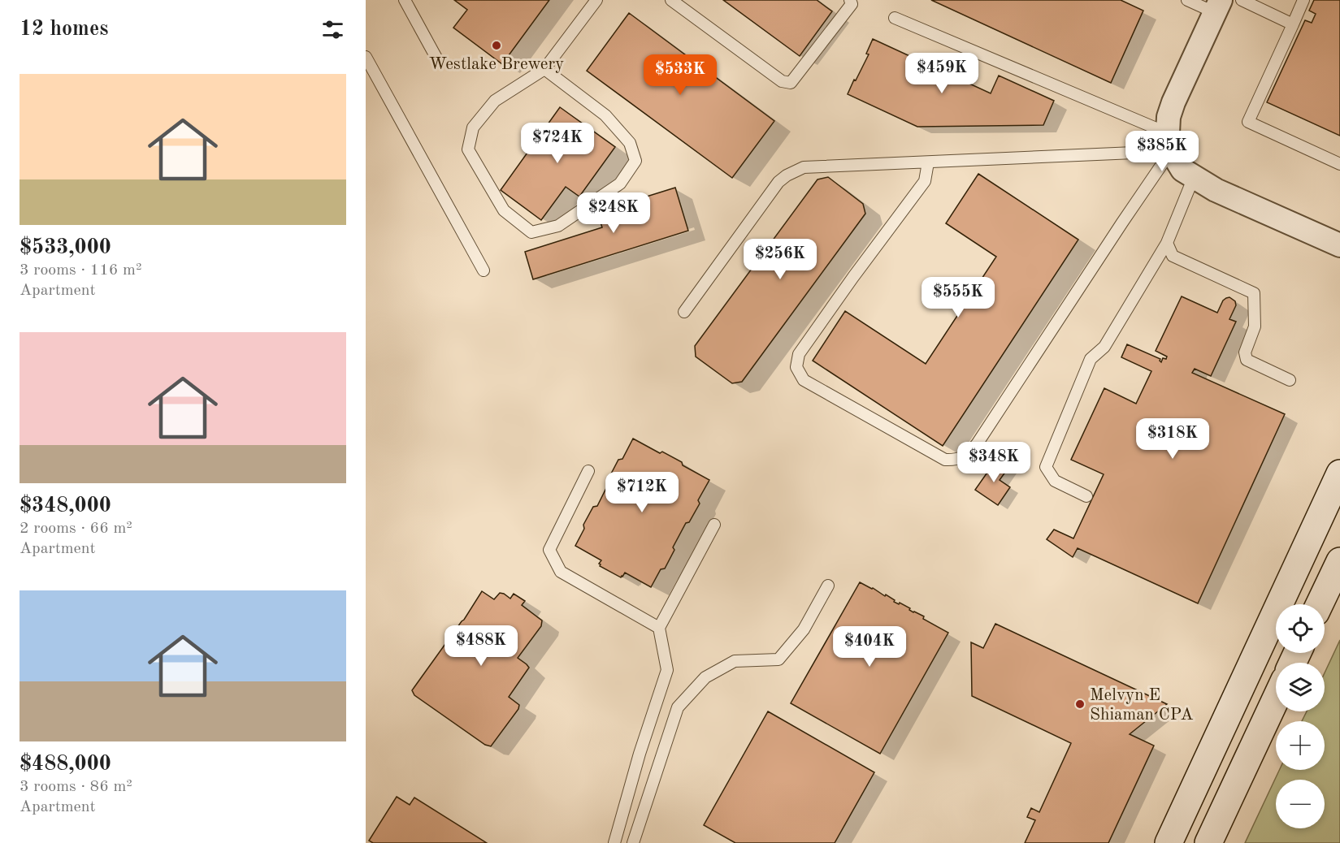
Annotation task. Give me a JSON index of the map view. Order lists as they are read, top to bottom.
{
  "places": ["Westlake Brewery", "Melvyn E Shiaman CPA"],
  "page": {
    "heading": "12 homes",
    "price": [
      "$459K",
      "$533K",
      "$724K",
      "$385K",
      "$248K",
      "$256K",
      "$555K",
      "$318K",
      "$348K",
      "$712K",
      "$488K",
      "$404K"
    ],
    "list": [
      {
        "name": "$533,000",
        "note": "3 rooms · 116 m² · Apartment"
      },
      {
        "name": "$348,000",
        "note": "2 rooms · 66 m² · Apartment"
      },
      {
        "name": "$488,000",
        "note": "3 rooms · 86 m² · Apartment"
      }
    ],
    "map_buttons": ["+", "−"]
  }
}
